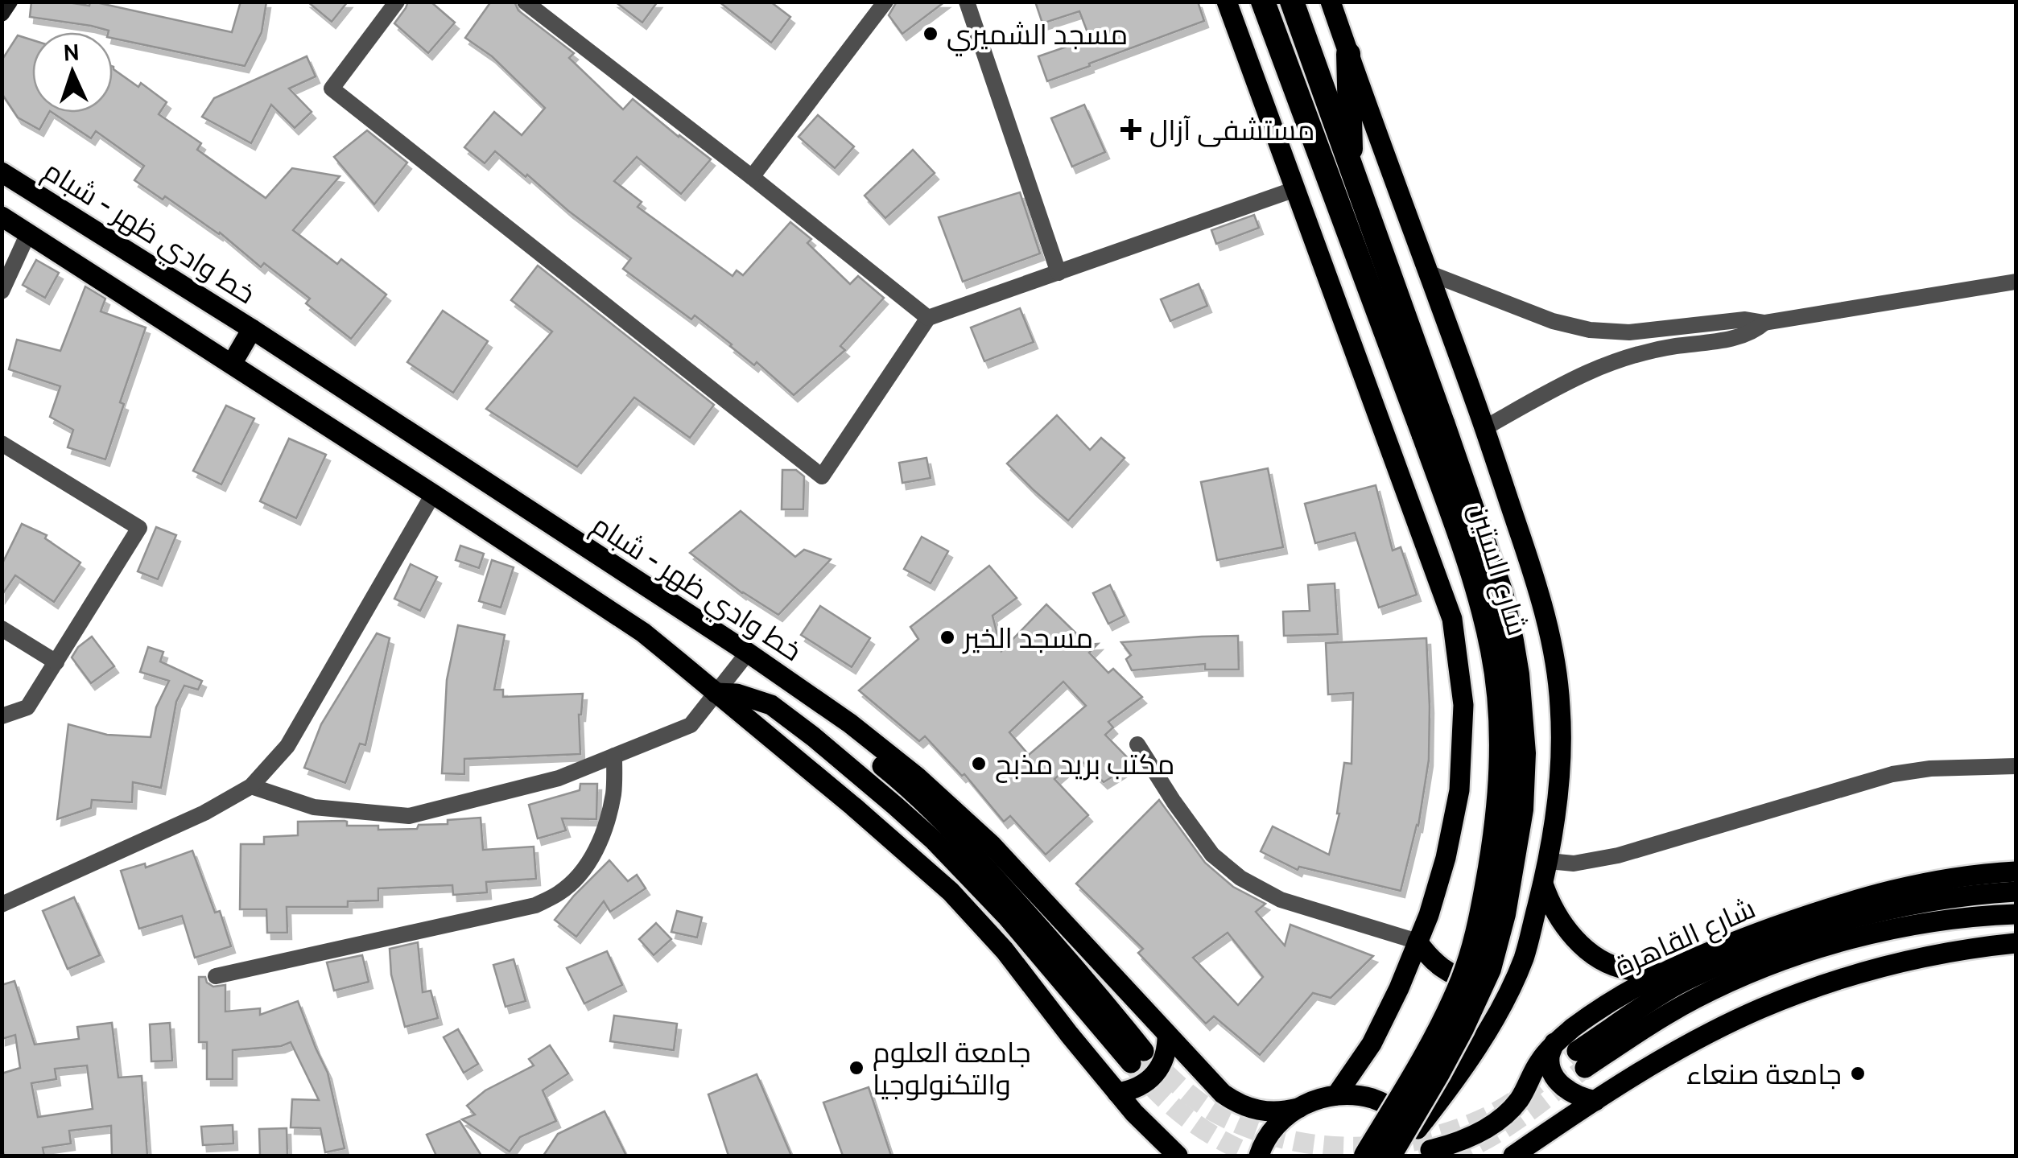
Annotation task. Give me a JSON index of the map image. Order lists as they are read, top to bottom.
{
  "streets": {
    "highway": ["شارع الستين"],
    "main road": ["خط وادي ظهر - شبام", "شارع القاهرة"]
  },
  "places": {
    "other": [
      "مسجد الشميري",
      "مسجد الخير",
      "مكتب بريد مذبح",
      "جامعة العلوم والتكنولوجيا",
      "جامعة صنعاء"
    ],
    "health": ["مستشفى آزال"]
  },
  "north": "top"
}
